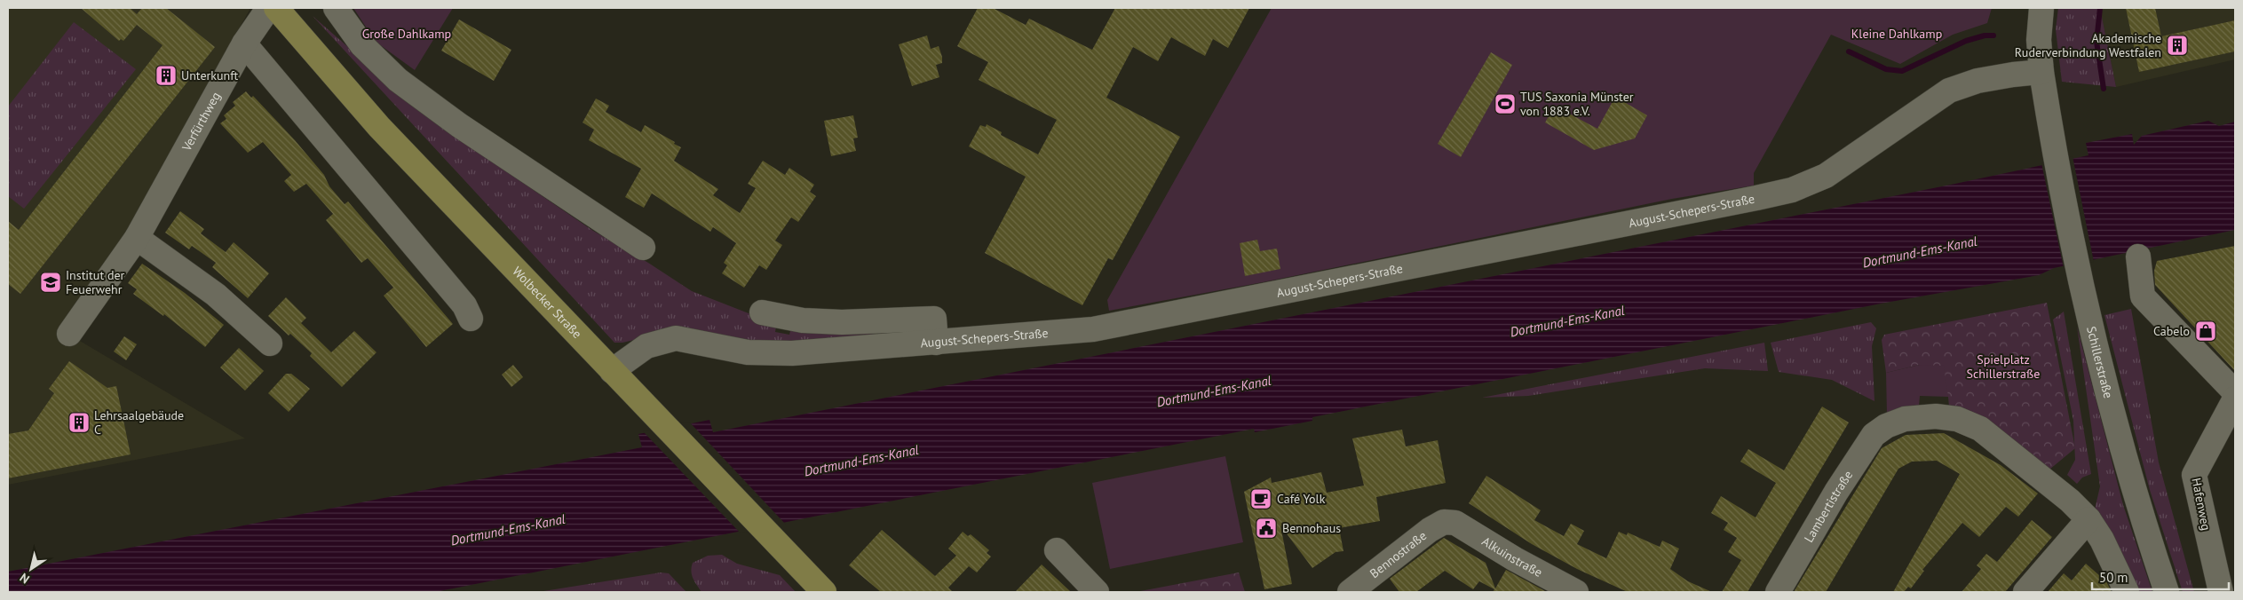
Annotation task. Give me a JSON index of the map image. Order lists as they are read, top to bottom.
{
  "streets": {
    "main road": ["Wolbecker Straße"],
    "street": [
      "Verfürthweg",
      "August-Schepers-Straße",
      "Schillerstraße",
      "Hafenweg",
      "Lambertistraße",
      "Bennostraße",
      "Alkuinstraße"
    ]
  },
  "crossings": [
    ["August-Schepers-Straße", "Wolbecker Straße"],
    ["August-Schepers-Straße", "Schillerstraße"],
    ["Bennostraße", "Alkuinstraße"]
  ],
  "water": ["Dortmund-Ems-Kanal"],
  "parks": ["Große Dahlkamp", "Kleine Dahlkamp", "Spielplatz Schillerstraße"],
  "places": {
    "building": ["Akademische Ruderverbindung Westfalen", "Unterkunft", "Lehrsaalgebäude C"],
    "sports": ["TUS Saxonia Münster von 1883 e.V."],
    "school or university": ["Institut der Feuerwehr"],
    "shop": ["Cabelo"],
    "cafe": ["Café Yolk"],
    "public building": ["Bennohaus"]
  },
  "scale_bar": "50 m",
  "north": "bottom left"
}
